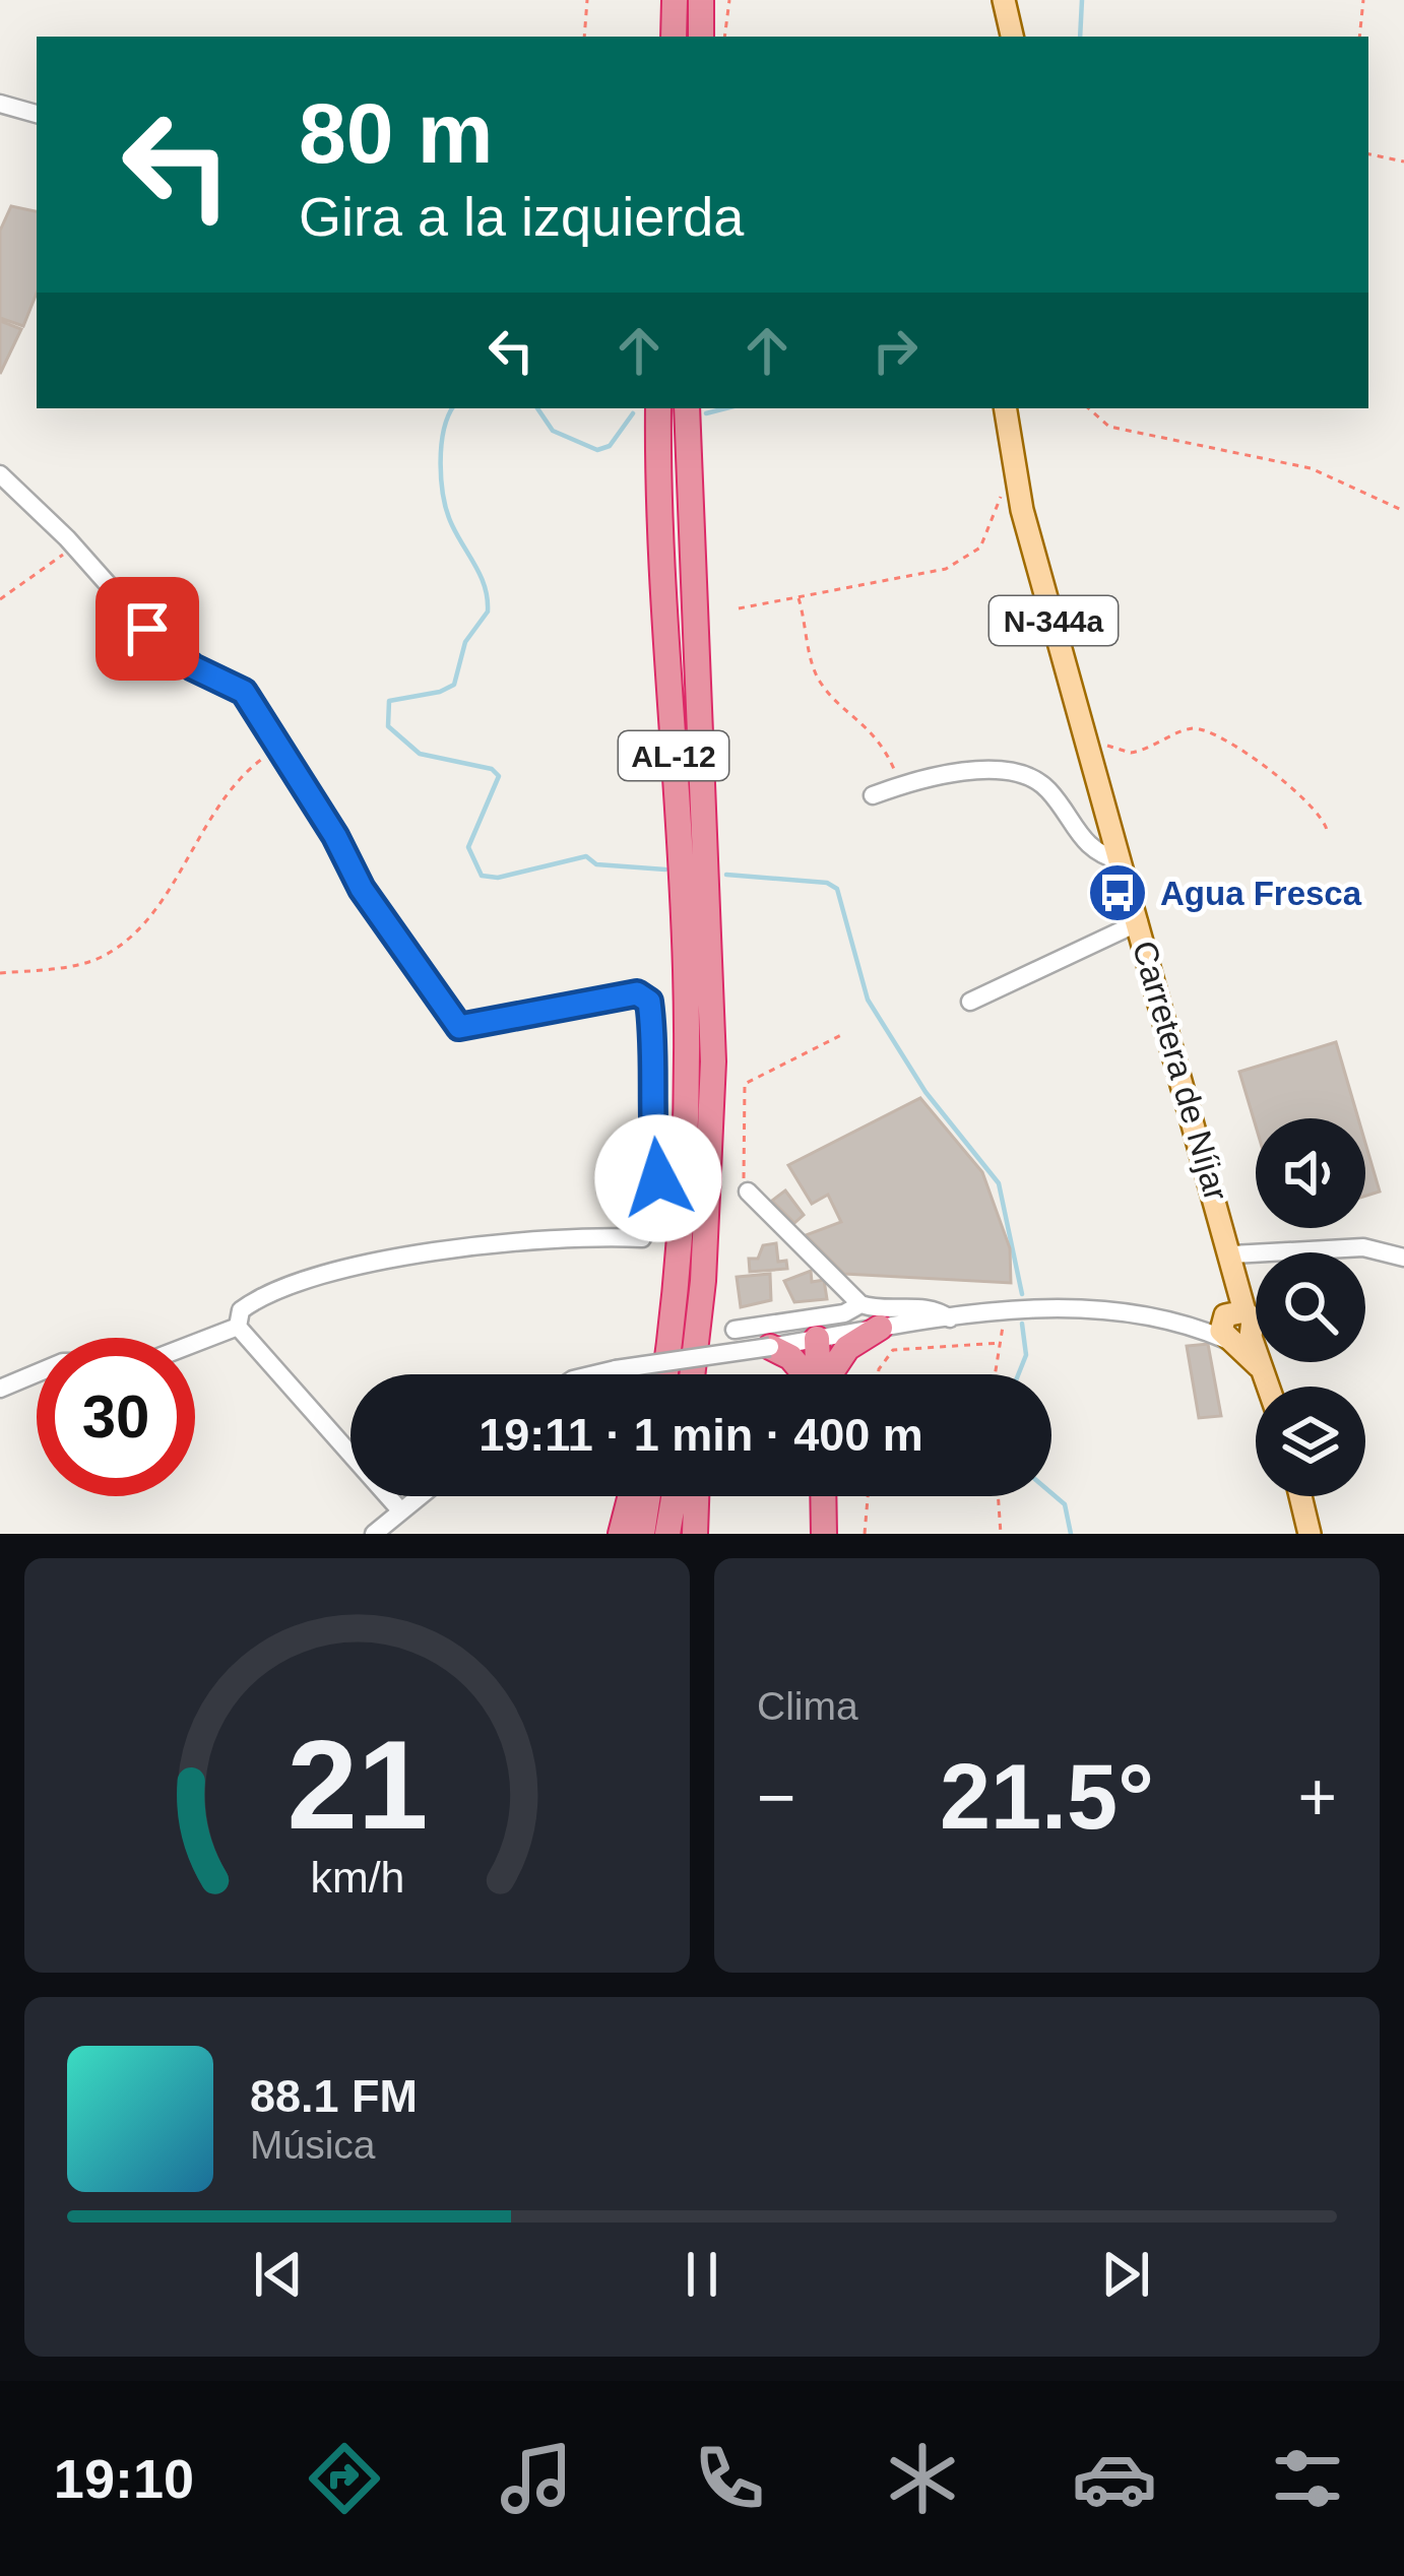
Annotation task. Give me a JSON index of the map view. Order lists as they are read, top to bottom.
{
  "streets": {
    "highway": ["AL-12"],
    "main road": ["N-344a", "Carretera de Níjar"]
  },
  "places": {
    "bus stop": ["Agua Fresca"]
  },
  "page": {
    "turn": ["80 m", "Gira a la izquierda"],
    "limit": "30",
    "trip": "19:11 · 1 min · 400 m",
    "tile": "Clima",
    "heat": ["−", "21.5°", "+"],
    "song": ["88.1 FM", "Música"],
    "tabs": "19:10",
    "gauge": ["21", "km/h"]
  }
}
